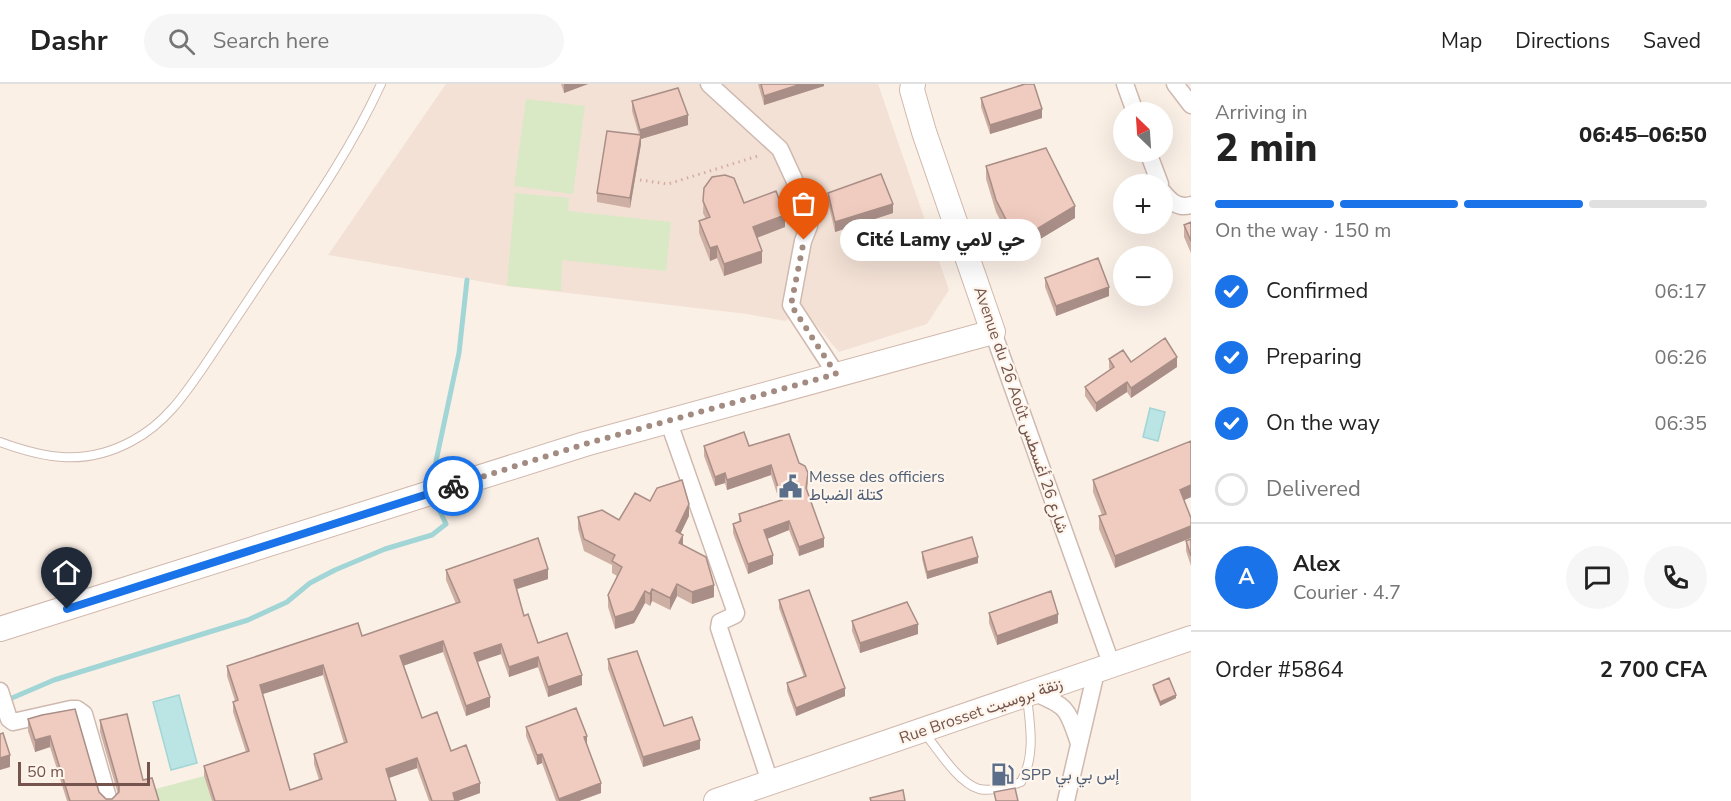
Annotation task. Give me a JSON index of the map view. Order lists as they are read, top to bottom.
{
  "streets": {
    "street": ["Avenue du 26 Août شارع 26 أغسطس", "Rue Brosset زنقة بروسيت"]
  },
  "crossings": [
    ["Avenue du 26 Août شارع 26 أغسطس", "Rue Brosset زنقة بروسيت"]
  ],
  "places": {
    "other": ["Cité Lamy حي لامي"],
    "public building": ["Messe des officiers كتلة الضباط"],
    "fuel station": ["SPP إس بي بي"]
  },
  "scale_bar": "50 m",
  "north": "top left",
  "page": {
    "header": "Dashr",
    "search": "Search here",
    "nav": ["Map", "Directions", "Saved"],
    "heading": ["2 min", "Arriving in", "06:45–06:50"],
    "panel": [
      "Alex",
      "Courier · 4.7",
      "Order #5864",
      "2 700 CFA"
    ],
    "map_buttons": ["+", "−"],
    "bar": "On the way · 150 m",
    "bubble": "Cité Lamy حي لامي",
    "list": [
      ["Confirmed", "06:17"],
      ["Preparing", "06:26"],
      ["On the way", "06:35"],
      "Delivered"
    ],
    "round": "A",
    "scale": "50 m"
  }
}
